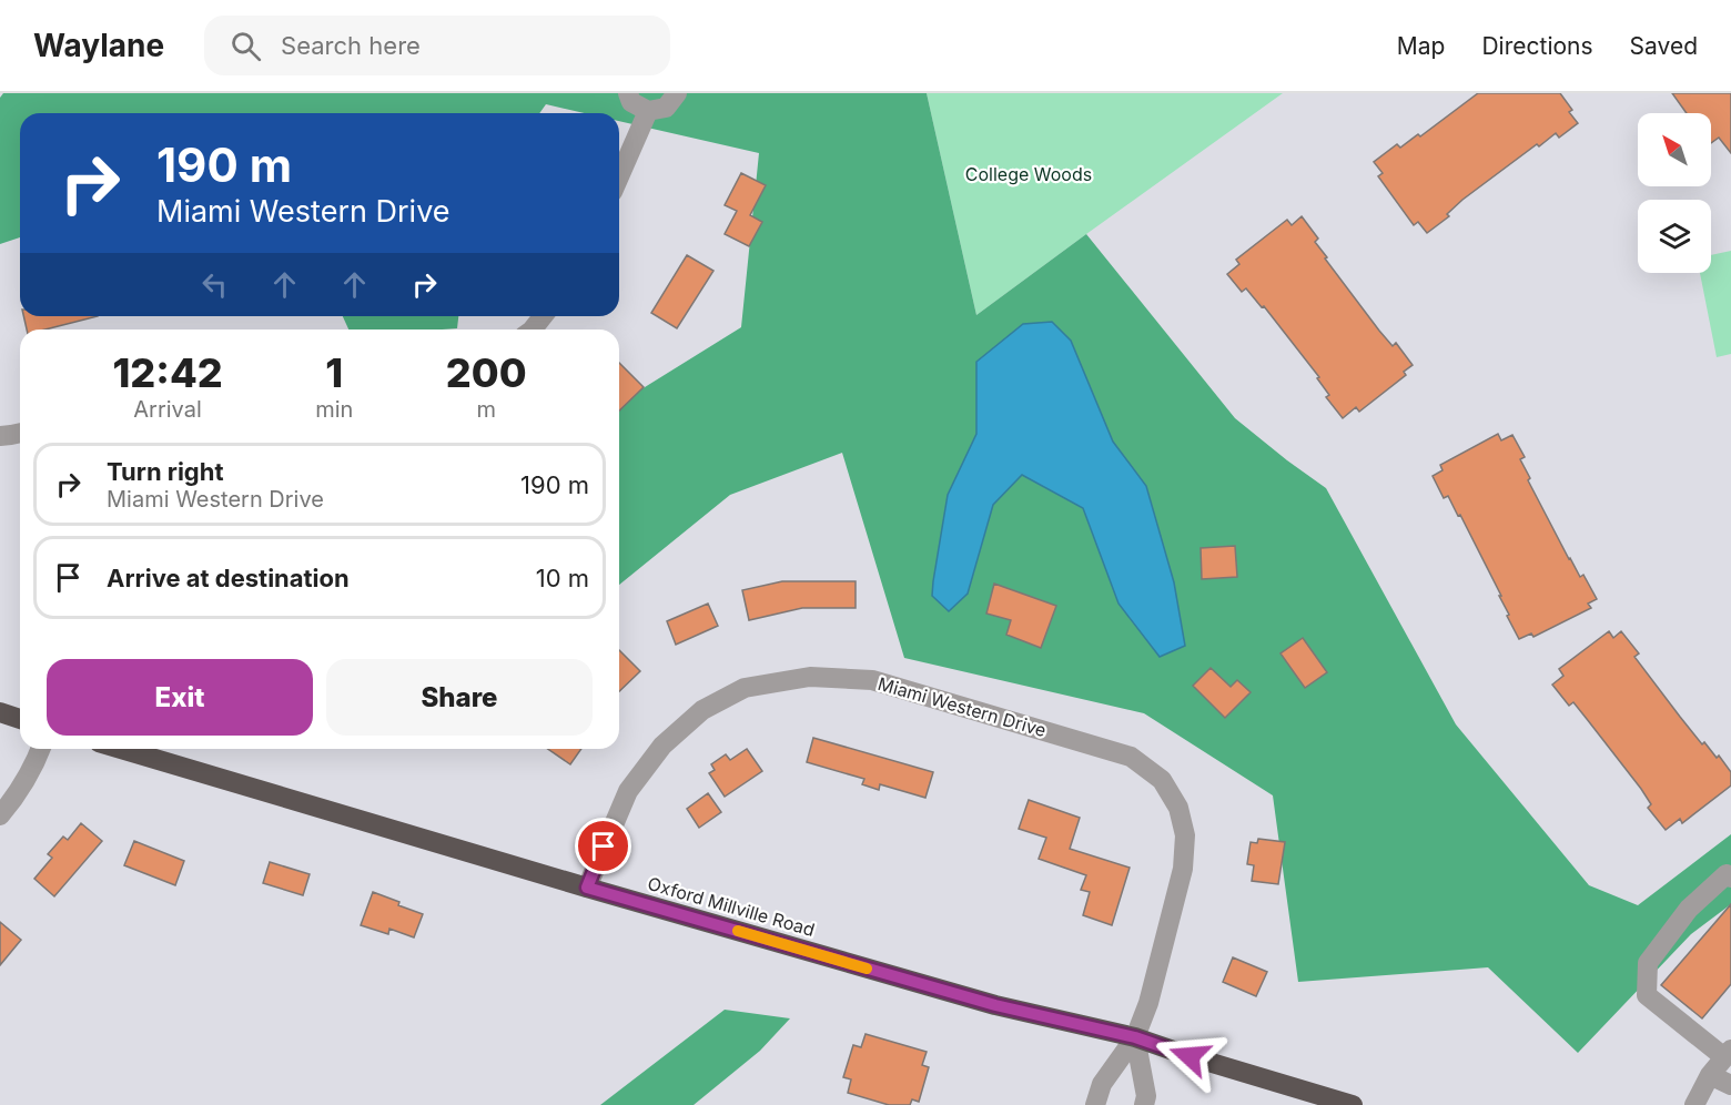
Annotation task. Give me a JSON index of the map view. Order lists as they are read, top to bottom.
{
  "streets": {
    "highway": ["Oxford Millville Road"],
    "street": ["Miami Western Drive"]
  },
  "crossings": [
    ["Miami Western Drive", "Oxford Millville Road"]
  ],
  "parks": ["College Woods"],
  "north": "top left",
  "page": {
    "header": "Waylane",
    "search": "Search here",
    "nav": ["Map", "Directions", "Saved"],
    "turn": ["190 m", "Miami Western Drive"],
    "eta": [
      "12:42",
      "Arrival",
      "1",
      "min",
      "200",
      "m"
    ],
    "list": [
      {
        "name": "Turn right",
        "note": "Miami Western Drive",
        "value": "190 m"
      },
      {
        "name": "Arrive at destination",
        "value": "10 m"
      }
    ],
    "buttons": ["Exit", "Share"]
  }
}
